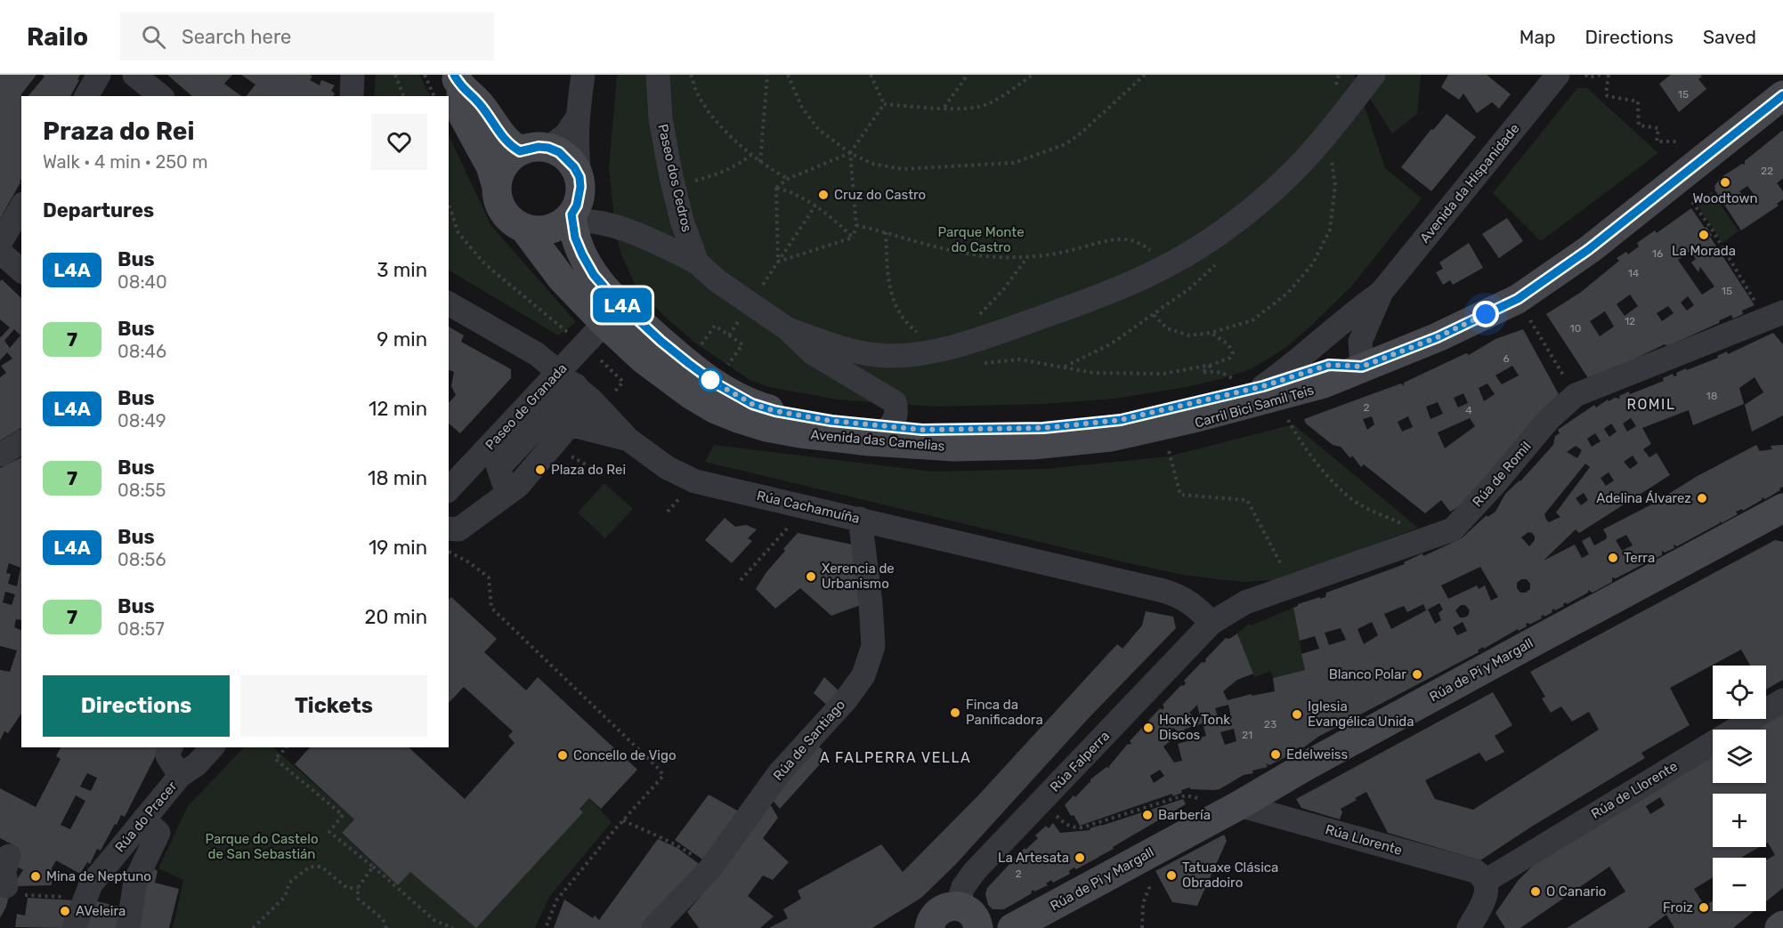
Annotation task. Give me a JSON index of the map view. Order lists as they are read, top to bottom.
{
  "streets": {
    "main road": ["Avenida das Camelias", "Rúa de Pi y Margall"],
    "street": [
      "Paseo dos Cedros",
      "Avenida da Hispanidade",
      "Paseo de Granada",
      "Rúa de Romil",
      "Rúa Cachamuíña",
      "Rúa de Santiago",
      "Rúa Falperra",
      "Rúa de Llorente",
      "Rúa do Pracer",
      "Rúa Llorente"
    ]
  },
  "crossings": [
    ["Avenida da Hispanidade", "Avenida das Camelias"],
    ["Paseo de Granada", "Avenida das Camelias"],
    ["Rúa de Romil", "Rúa Cachamuíña"],
    ["Rúa de Romil", "Rúa Falperra"],
    ["Rúa Cachamuíña", "Rúa de Santiago"],
    ["Rúa Cachamuíña", "Rúa Falperra"],
    ["Rúa de Pi y Margall", "Rúa Llorente"],
    ["Rúa de Llorente", "Rúa Llorente"]
  ],
  "districts": ["ROMIL", "A FALPERRA VELLA"],
  "parks": ["Parque Monte do Castro", "Parque do Castelo de San Sebastián"],
  "places": [
    "Woodtown",
    "Cruz do Castro",
    "La Morada",
    "Plaza do Rei",
    "Adelina Álvarez",
    "Terra",
    "Xerencia de Urbanismo",
    "Blanco Polar",
    "Finca da Panificadora",
    "Iglesia Evangélica Unida",
    "Honky Tonk Discos",
    "Edelweiss",
    "Concello de Vigo",
    "Barbería",
    "La Artesata",
    "Tatuaxe Clásica Obradoiro",
    "Mina de Neptuno",
    "O Canario",
    "Froiz",
    "AVeleira"
  ],
  "lines": ["bus line L4A"],
  "house_numbers": [
    "15",
    "22",
    "16",
    "14",
    "15",
    "12",
    "10",
    "6",
    "18",
    "2",
    "4",
    "23",
    "21",
    "2"
  ],
  "page": {
    "header": "Railo",
    "search": "Search here",
    "nav": ["Map", "Directions", "Saved"],
    "on_map": "L4A",
    "heading": [
      ["Praza do Rei", "Walk · 4 min · 250 m"],
      "Departures"
    ],
    "list": [
      {
        "mark": "L4A",
        "name": "Bus",
        "note": "08:40",
        "value": "3 min"
      },
      {
        "mark": "7",
        "name": "Bus",
        "note": "08:46",
        "value": "9 min"
      },
      {
        "mark": "L4A",
        "name": "Bus",
        "note": "08:49",
        "value": "12 min"
      },
      {
        "mark": "7",
        "name": "Bus",
        "note": "08:55",
        "value": "18 min"
      },
      {
        "mark": "L4A",
        "name": "Bus",
        "note": "08:56",
        "value": "19 min"
      },
      {
        "mark": "7",
        "name": "Bus",
        "note": "08:57",
        "value": "20 min"
      }
    ],
    "buttons": ["Directions", "Tickets"],
    "map_buttons": ["+", "−"]
  }
}
